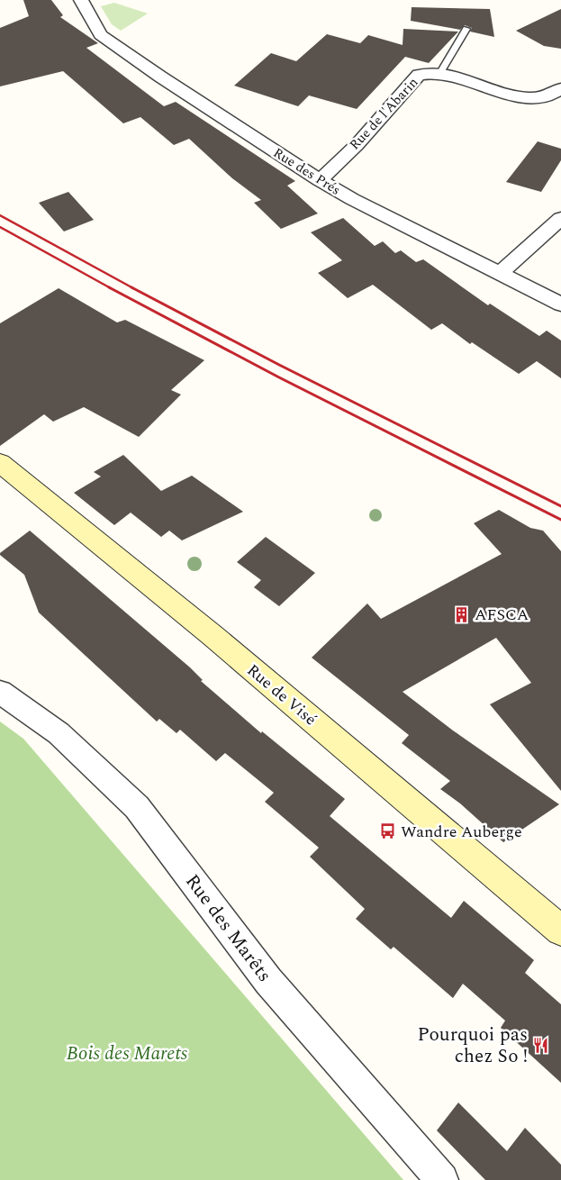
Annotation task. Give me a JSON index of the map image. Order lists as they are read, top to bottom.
{
  "streets": {
    "street": [
      "Rue de l'Abarin",
      "Rue des Prés",
      "Rue de Visé",
      "Rue des Marêts"
    ]
  },
  "crossings": [
    ["Rue de l'Abarin", "Rue des Prés"]
  ],
  "parks": ["Bois des Marets"],
  "places": {
    "building": ["AFSCA"],
    "bus stop": ["Wandre Auberge"],
    "restaurant": ["Pourquoi pas chez So !"]
  }
}
